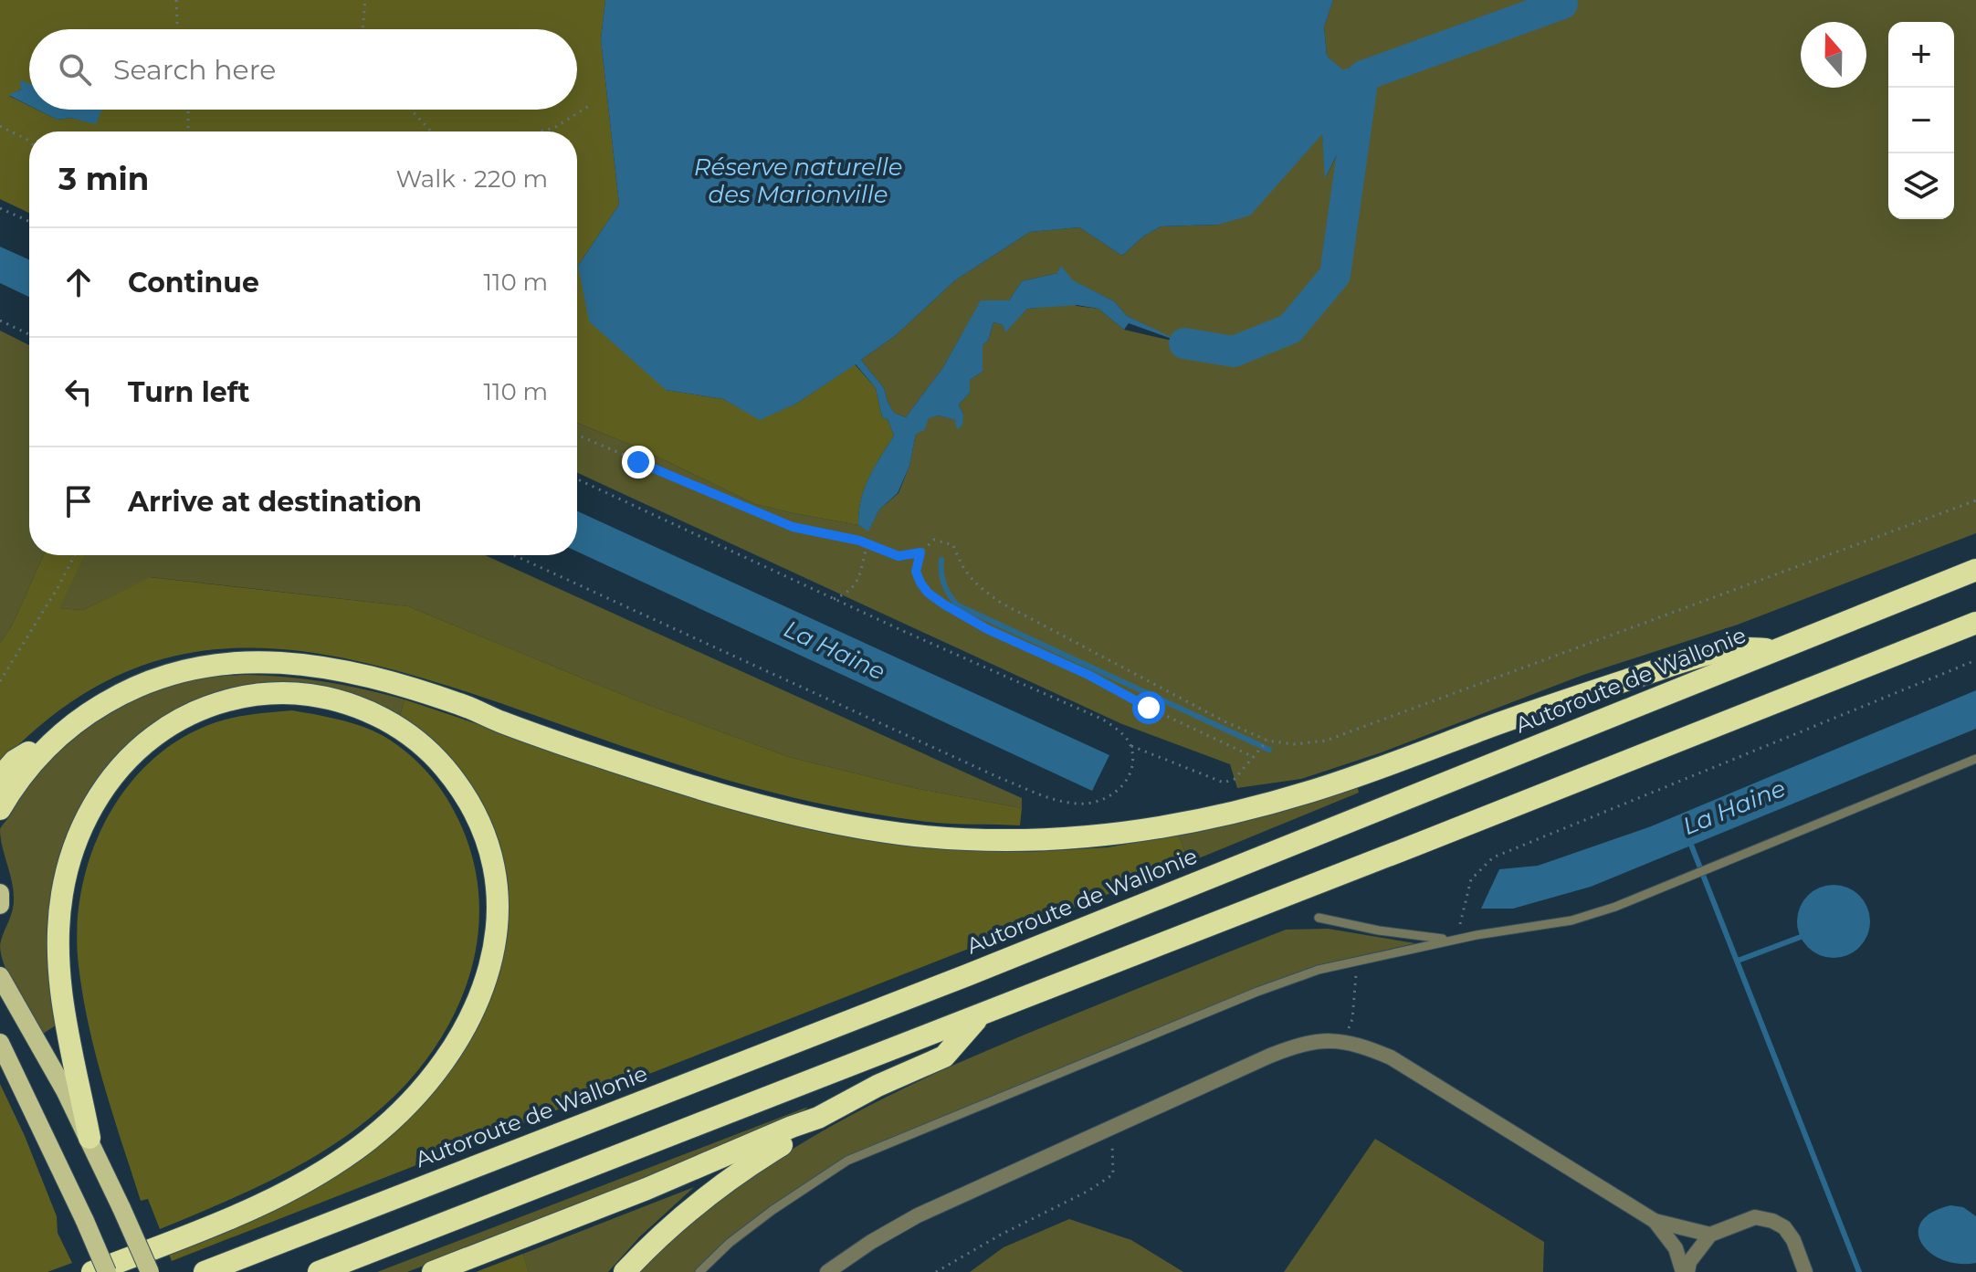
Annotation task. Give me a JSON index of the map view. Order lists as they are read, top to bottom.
{
  "streets": {
    "highway": ["Autoroute de Wallonie"]
  },
  "water": ["Réserve naturelle des Marionville", "La Haine"],
  "north": "top",
  "page": {
    "map_buttons": ["+", "−"],
    "search": "Search here",
    "heading": ["3 min", "Walk · 220 m"],
    "list": [
      ["Continue", "110 m"],
      ["Turn left", "110 m"],
      "Arrive at destination"
    ]
  }
}
